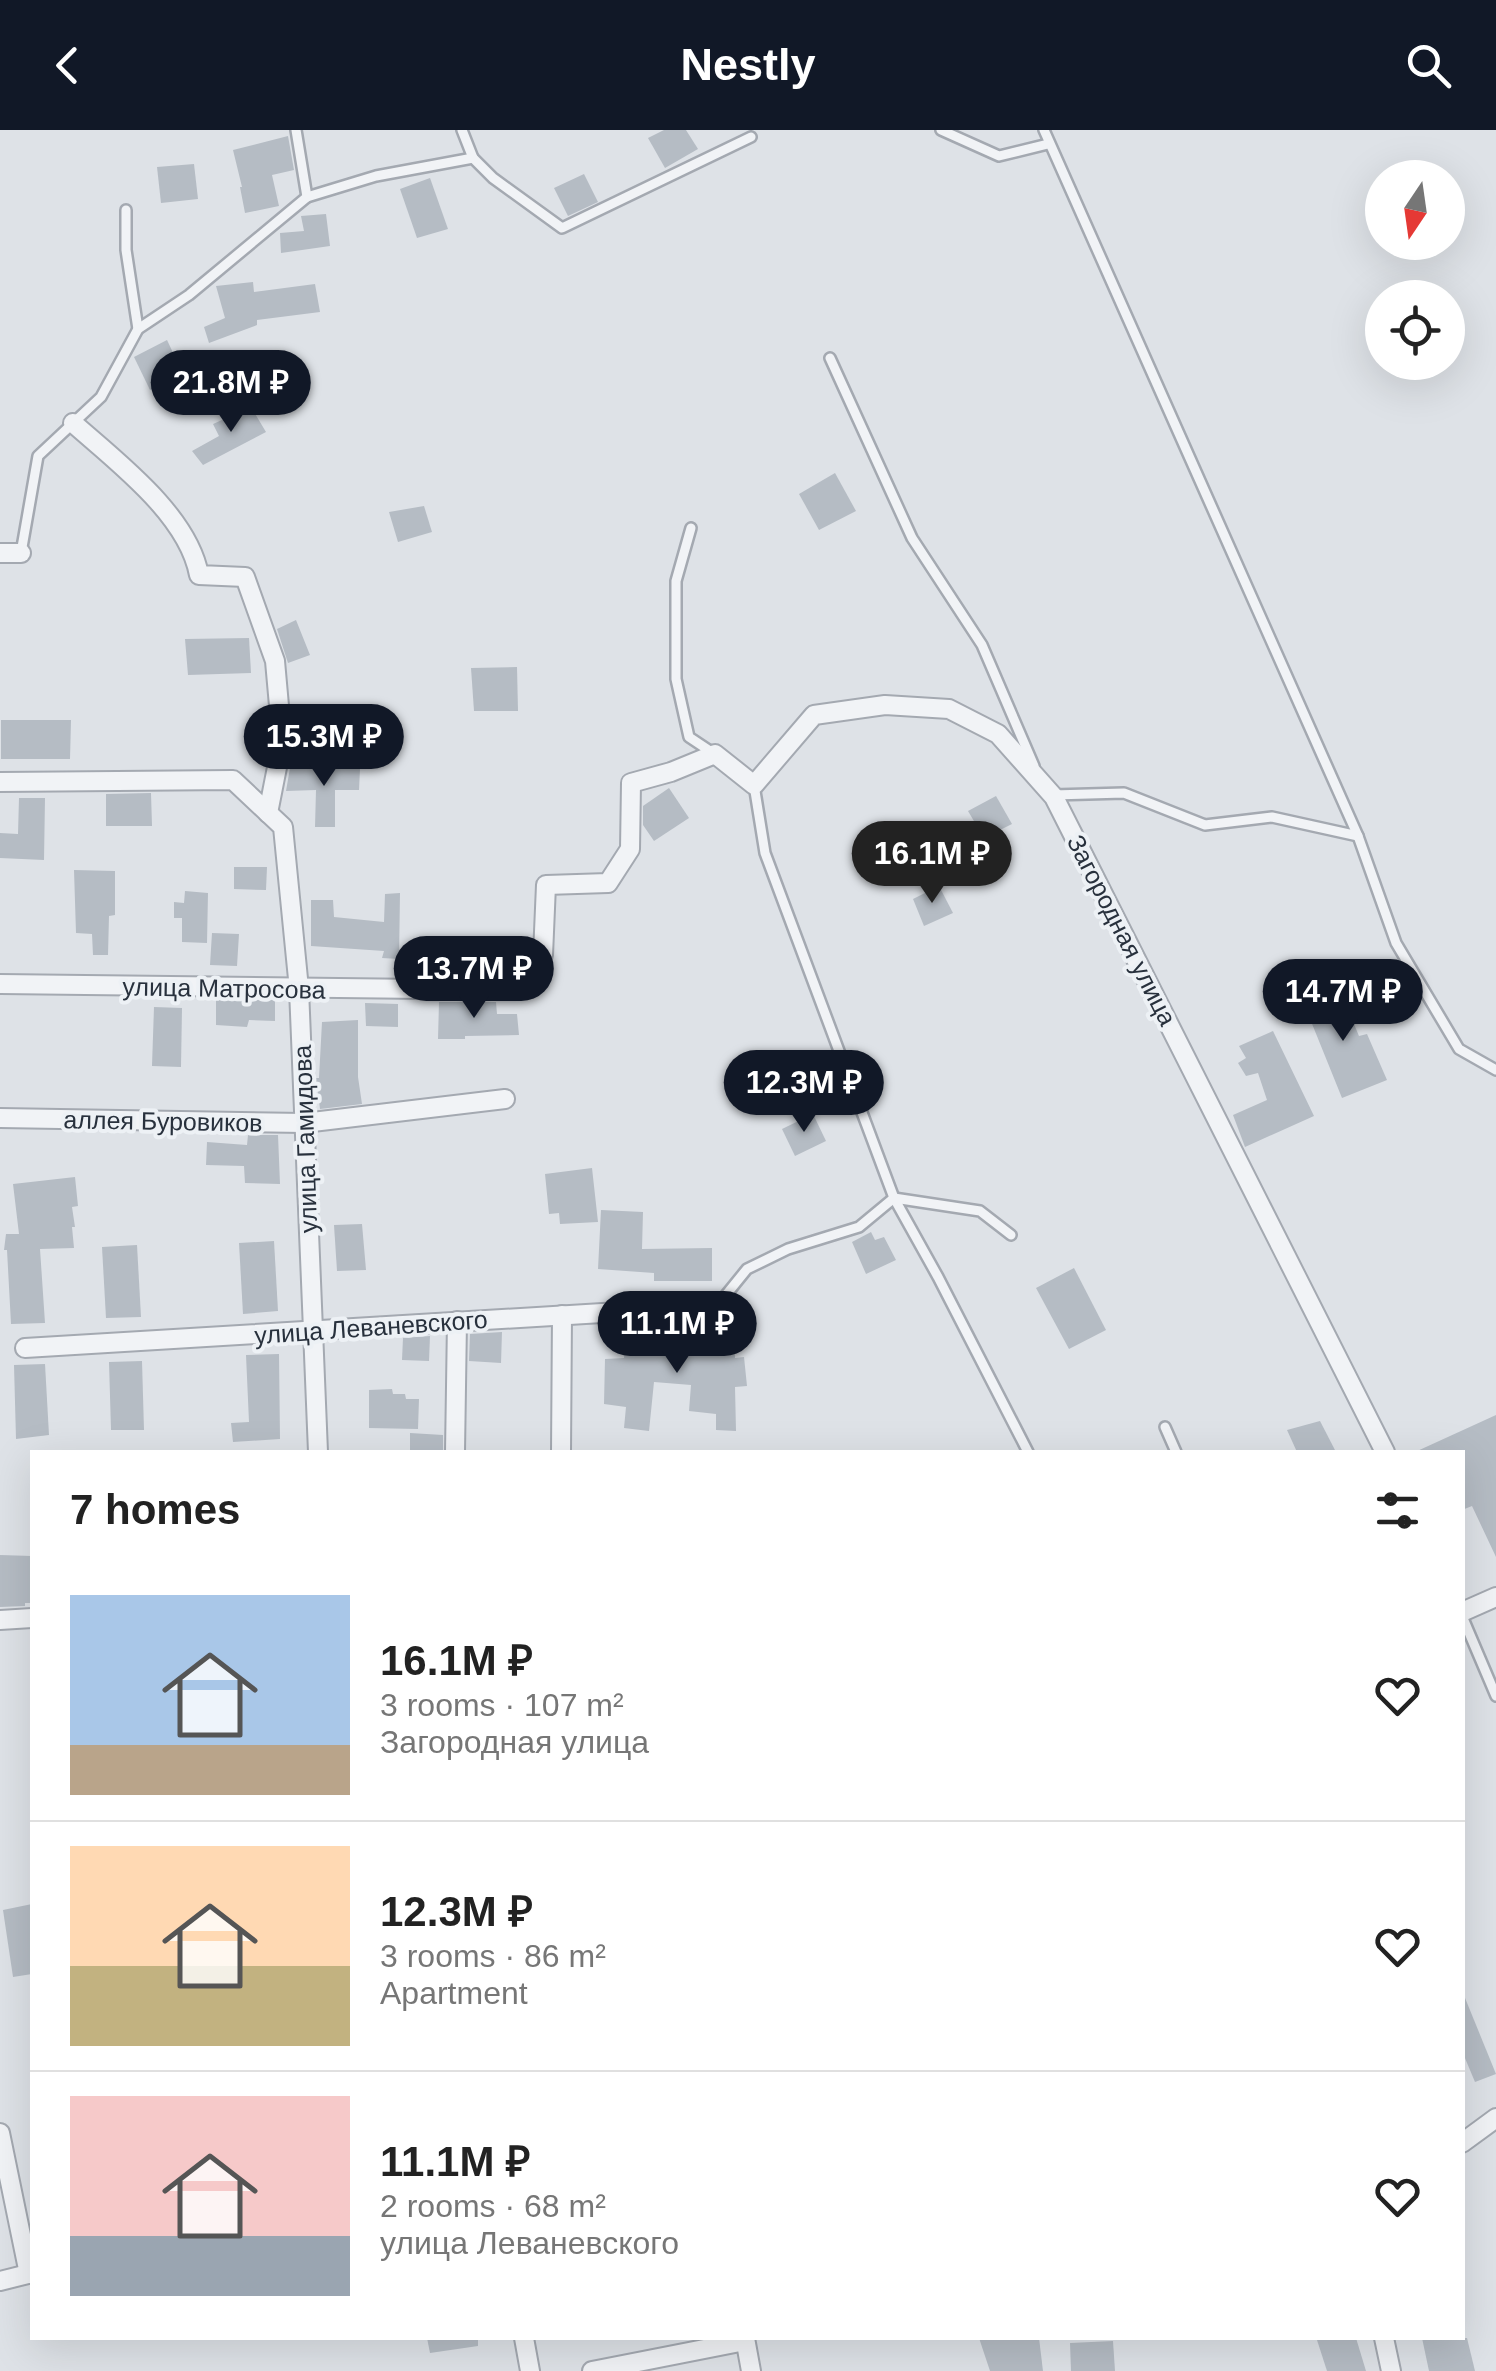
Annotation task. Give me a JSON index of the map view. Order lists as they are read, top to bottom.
{
  "streets": {
    "street": [
      "Загородная улица",
      "улица Матросова",
      "аллея Буровиков",
      "улица Гамидова",
      "улица Леваневского"
    ]
  },
  "crossings": [
    ["улица Матросова", "улица Гамидова"],
    ["аллея Буровиков", "улица Гамидова"],
    ["улица Гамидова", "улица Леваневского"]
  ],
  "north": "bottom",
  "page": {
    "header": "Nestly",
    "price": [
      "21.8M ₽",
      "15.3M ₽",
      "16.1M ₽",
      "13.7M ₽",
      "14.7M ₽",
      "12.3M ₽",
      "11.1M ₽"
    ],
    "heading": "7 homes",
    "list": [
      {
        "name": "16.1M ₽",
        "note": "3 rooms · 107 m² · Загородная улица"
      },
      {
        "name": "12.3M ₽",
        "note": "3 rooms · 86 m² · Apartment"
      },
      {
        "name": "11.1M ₽",
        "note": "2 rooms · 68 m² · улица Леваневского"
      }
    ]
  }
}
